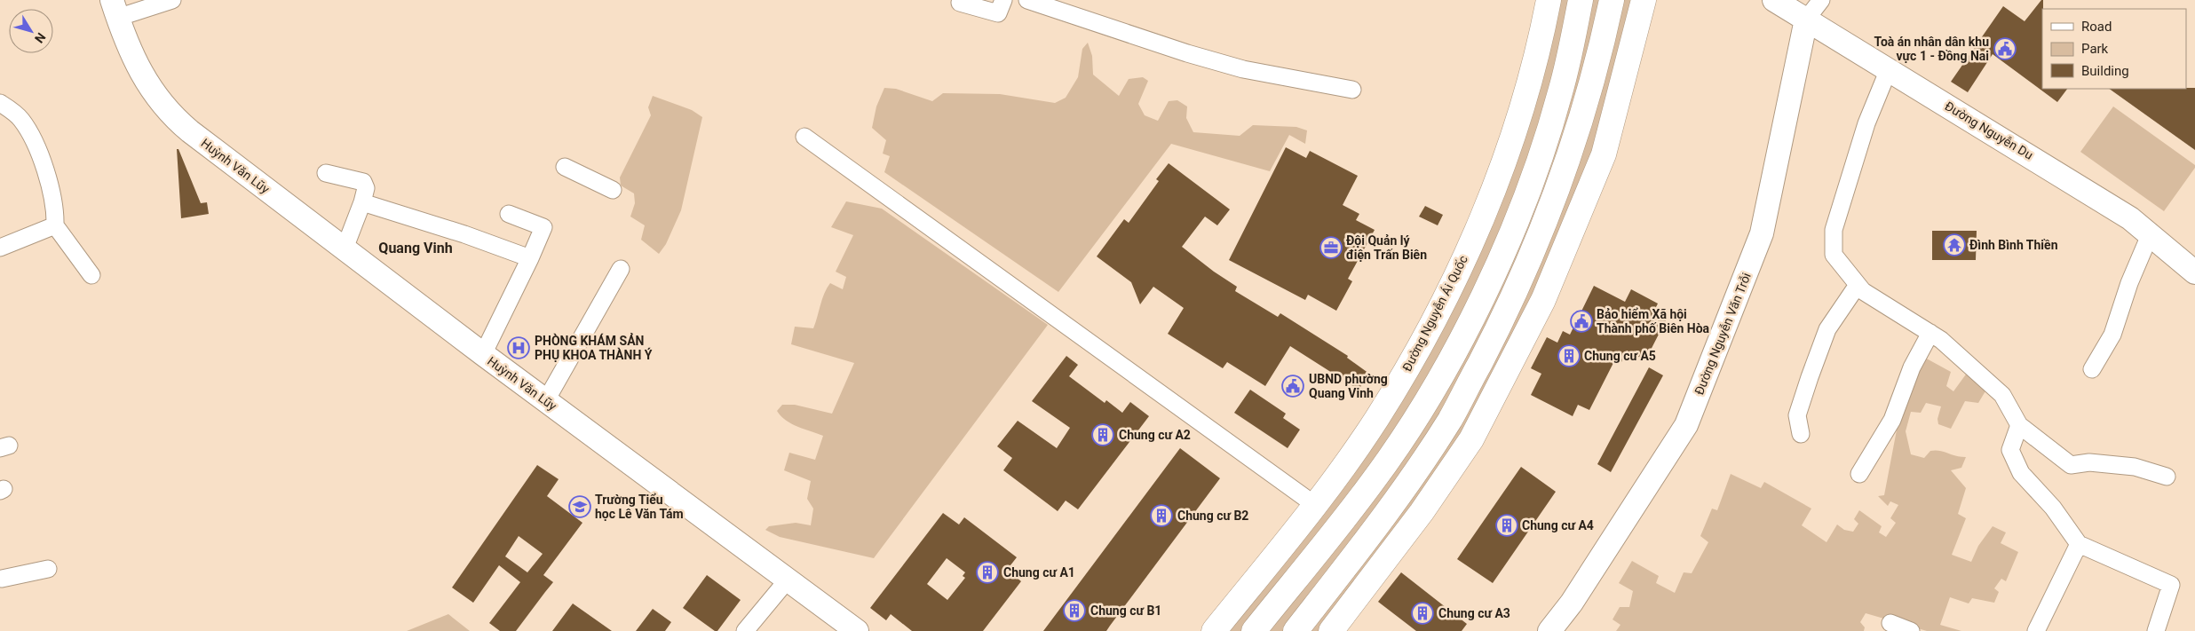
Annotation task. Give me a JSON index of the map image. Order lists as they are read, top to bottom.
{
  "streets": {
    "main road": ["Đường Nguyễn Ái Quốc"],
    "street": ["Đường Nguyễn Du", "Huỳnh Văn Lũy", "Đường Nguyễn Văn Trỗi"]
  },
  "crossings": [
    ["Đường Nguyễn Du", "Đường Nguyễn Văn Trỗi"]
  ],
  "districts": ["Quang Vinh"],
  "places": {
    "public building": ["Toà án nhân dân khu vực 1 - Đồng Nai", "Bảo hiểm Xã hội Thành phố Biên Hòa", "UBND phường Quang Vinh"],
    "temple": ["Đình Bình Thiền"],
    "office": ["Đội Quản lý điện Trấn Biên"],
    "hospital": ["PHÒNG KHÁM SẢN PHỤ KHOA THÀNH Ý"],
    "building": [
      "Chung cư A5",
      "Chung cư A2",
      "Chung cư B2",
      "Chung cư A4",
      "Chung cư A1",
      "Chung cư B1",
      "Chung cư A3"
    ],
    "school or university": ["Trường Tiểu học Lê Văn Tám"]
  },
  "legend": ["Road", "Park", "Building"],
  "north": "bottom right"
}
